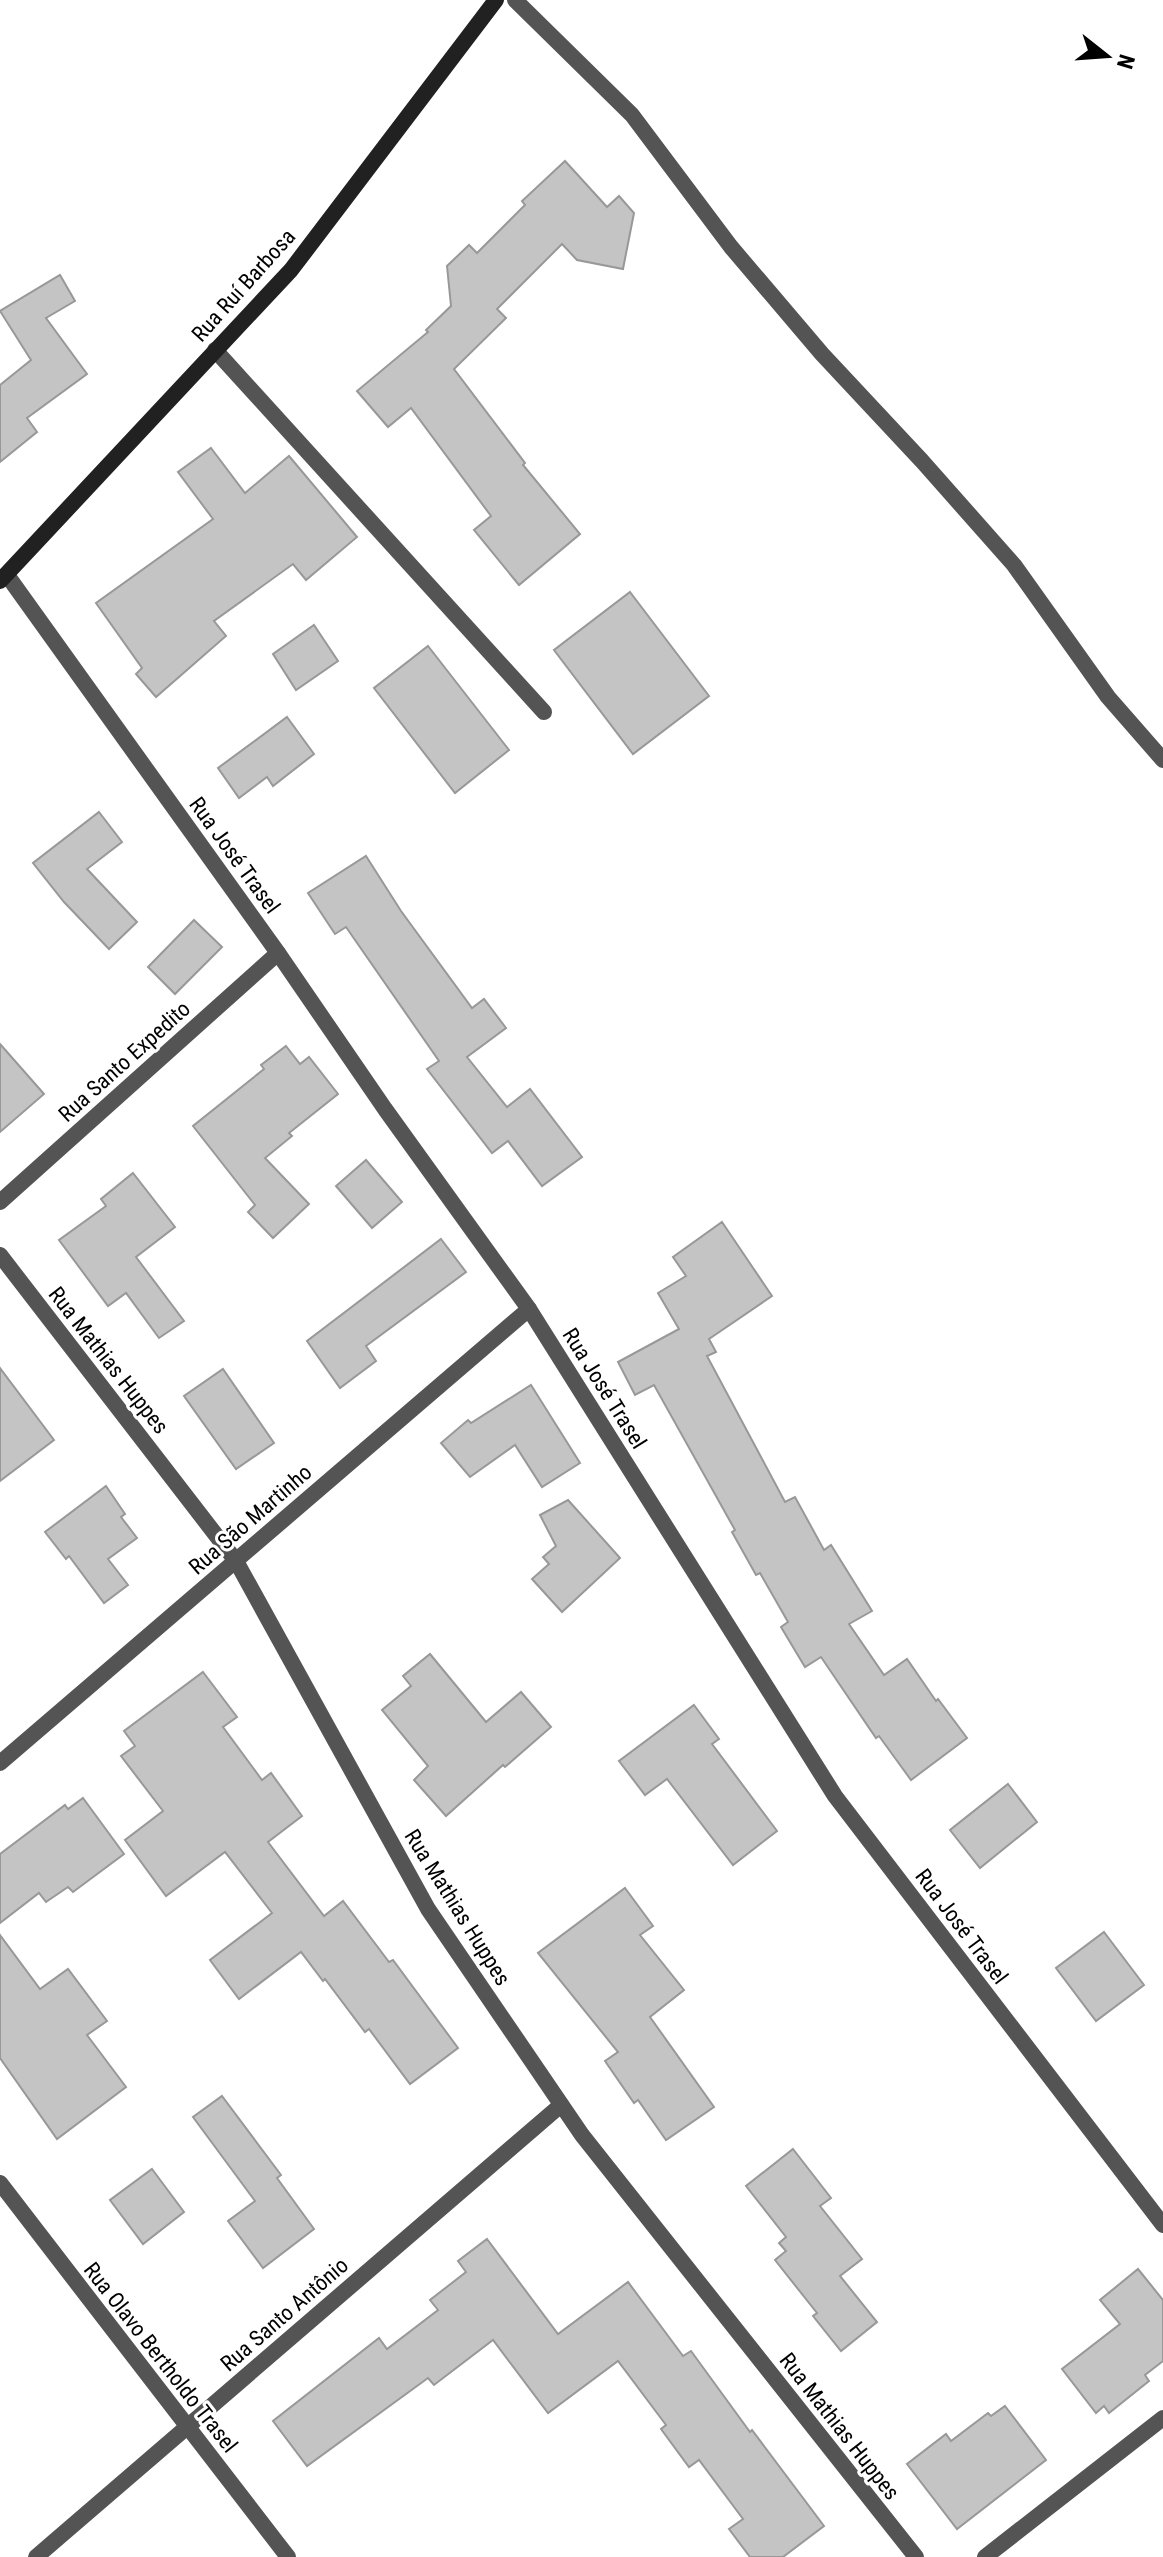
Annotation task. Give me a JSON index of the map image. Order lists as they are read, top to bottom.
{
  "streets": {
    "main road": ["Rua Ruí Barbosa"],
    "street": [
      "Rua José Trasel",
      "Rua Santo Expedito",
      "Rua Mathias Huppes",
      "Rua São Martinho",
      "Rua Santo Antônio",
      "Rua Olavo Bertholdo Trasel"
    ]
  },
  "crossings": [
    ["Rua Ruí Barbosa", "Rua José Trasel"],
    ["Rua José Trasel", "Rua Santo Expedito"],
    ["Rua José Trasel", "Rua São Martinho"],
    ["Rua Mathias Huppes", "Rua São Martinho"],
    ["Rua Mathias Huppes", "Rua Santo Antônio"],
    ["Rua Santo Antônio", "Rua Olavo Bertholdo Trasel"]
  ],
  "north": "right"
}
